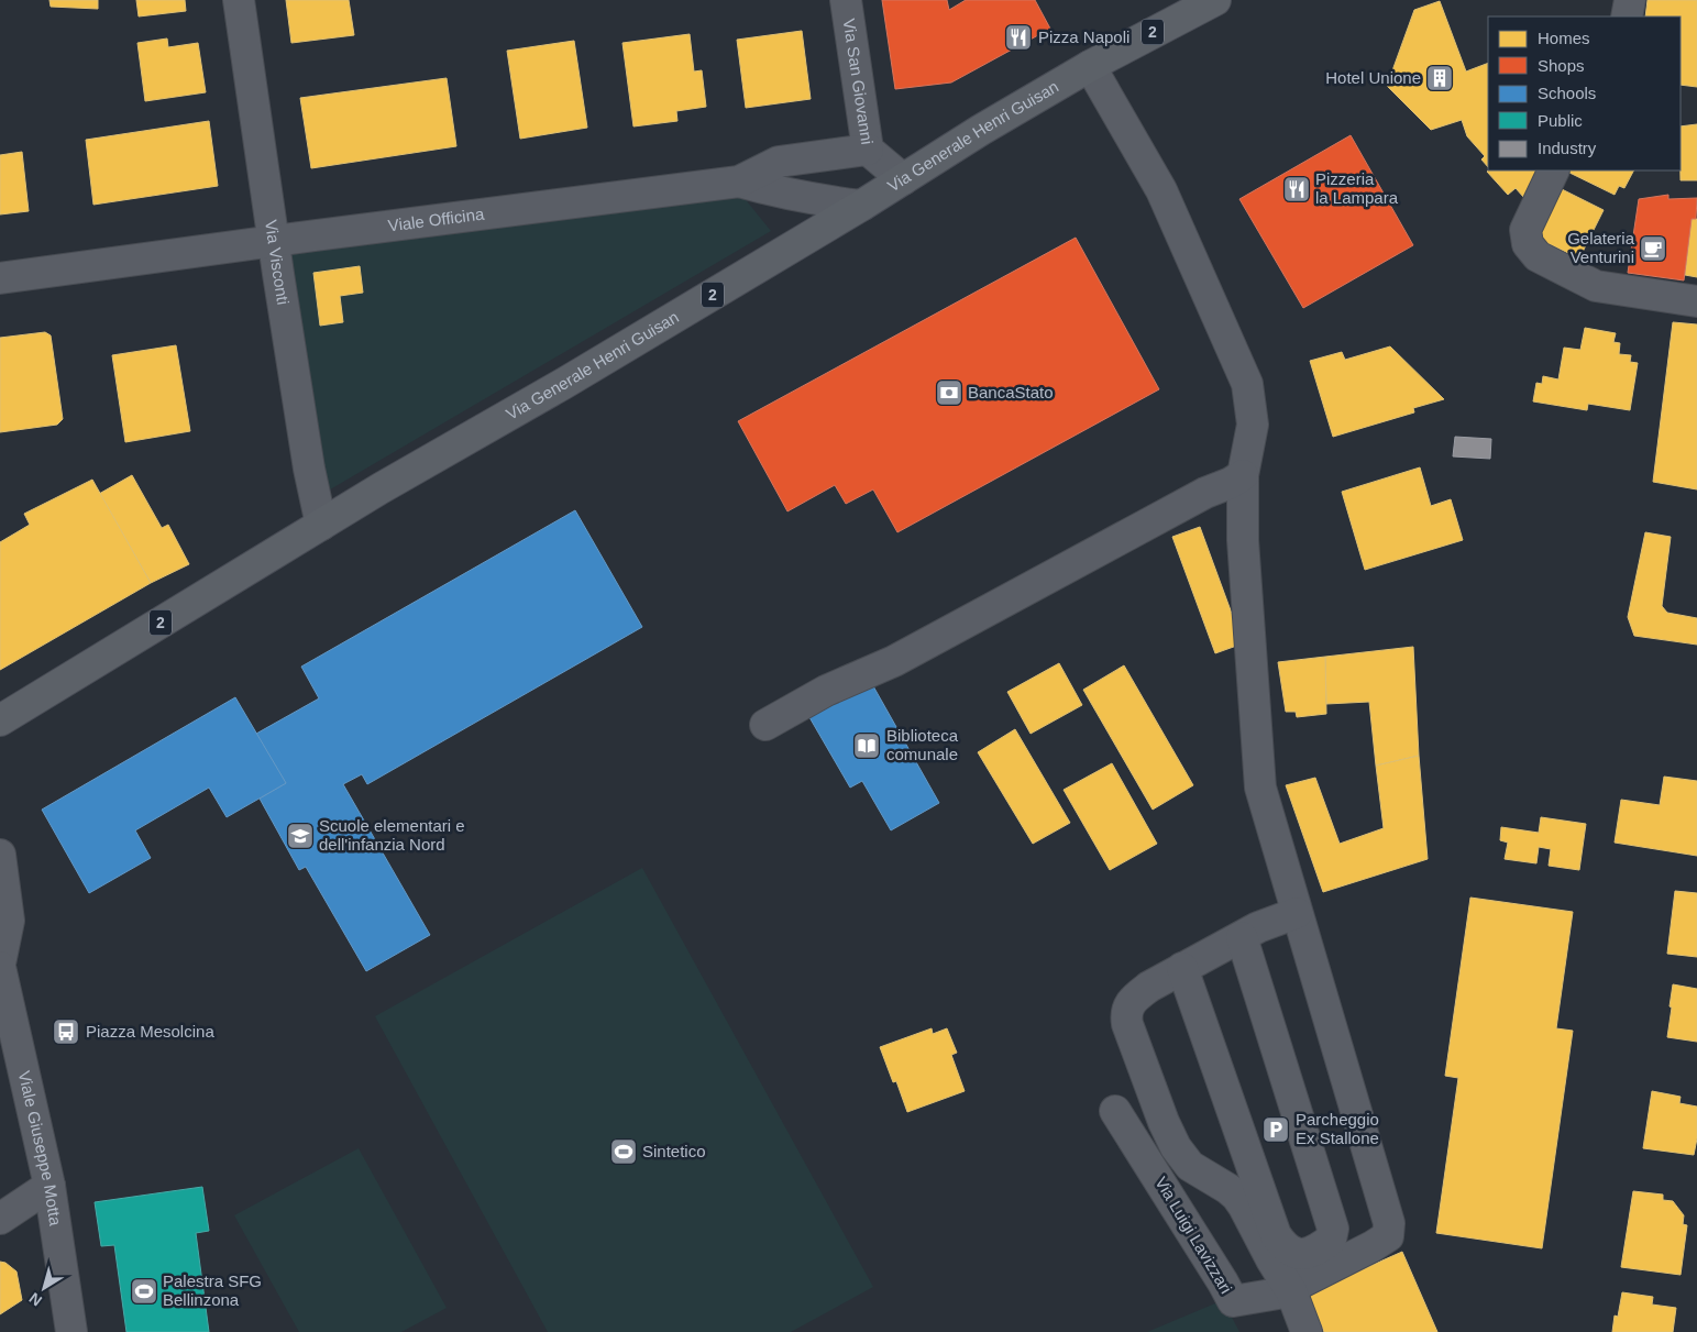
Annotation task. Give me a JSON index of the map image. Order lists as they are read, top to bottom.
{
  "streets": {
    "main road": ["2", "Via Generale Henri Guisan"],
    "street": [
      "Via San Giovanni",
      "Viale Officina",
      "Via Visconti",
      "Viale Giuseppe Motta",
      "Via Luigi Lavizzari"
    ]
  },
  "crossings": [
    ["Via San Giovanni", "Via Generale Henri Guisan"],
    ["Via San Giovanni", "Viale Officina"],
    ["Via Generale Henri Guisan", "Via Visconti"],
    ["Viale Officina", "Via Visconti"]
  ],
  "places": {
    "restaurant": ["Pizza Napoli", "Pizzeria la Lampara"],
    "building": ["Hotel Unione"],
    "cafe": ["Gelateria Venturini"],
    "bank": ["BancaStato"],
    "library": ["Biblioteca comunale"],
    "school or university": ["Scuole elementari e dell'infanzia Nord"],
    "bus stop": ["Piazza Mesolcina"],
    "parking": ["Parcheggio Ex Stallone"],
    "sports": ["Sintetico", "Palestra SFG Bellinzona"]
  },
  "legend": [
    "Homes",
    "Shops",
    "Schools",
    "Public",
    "Industry"
  ],
  "north": "bottom left"
}
